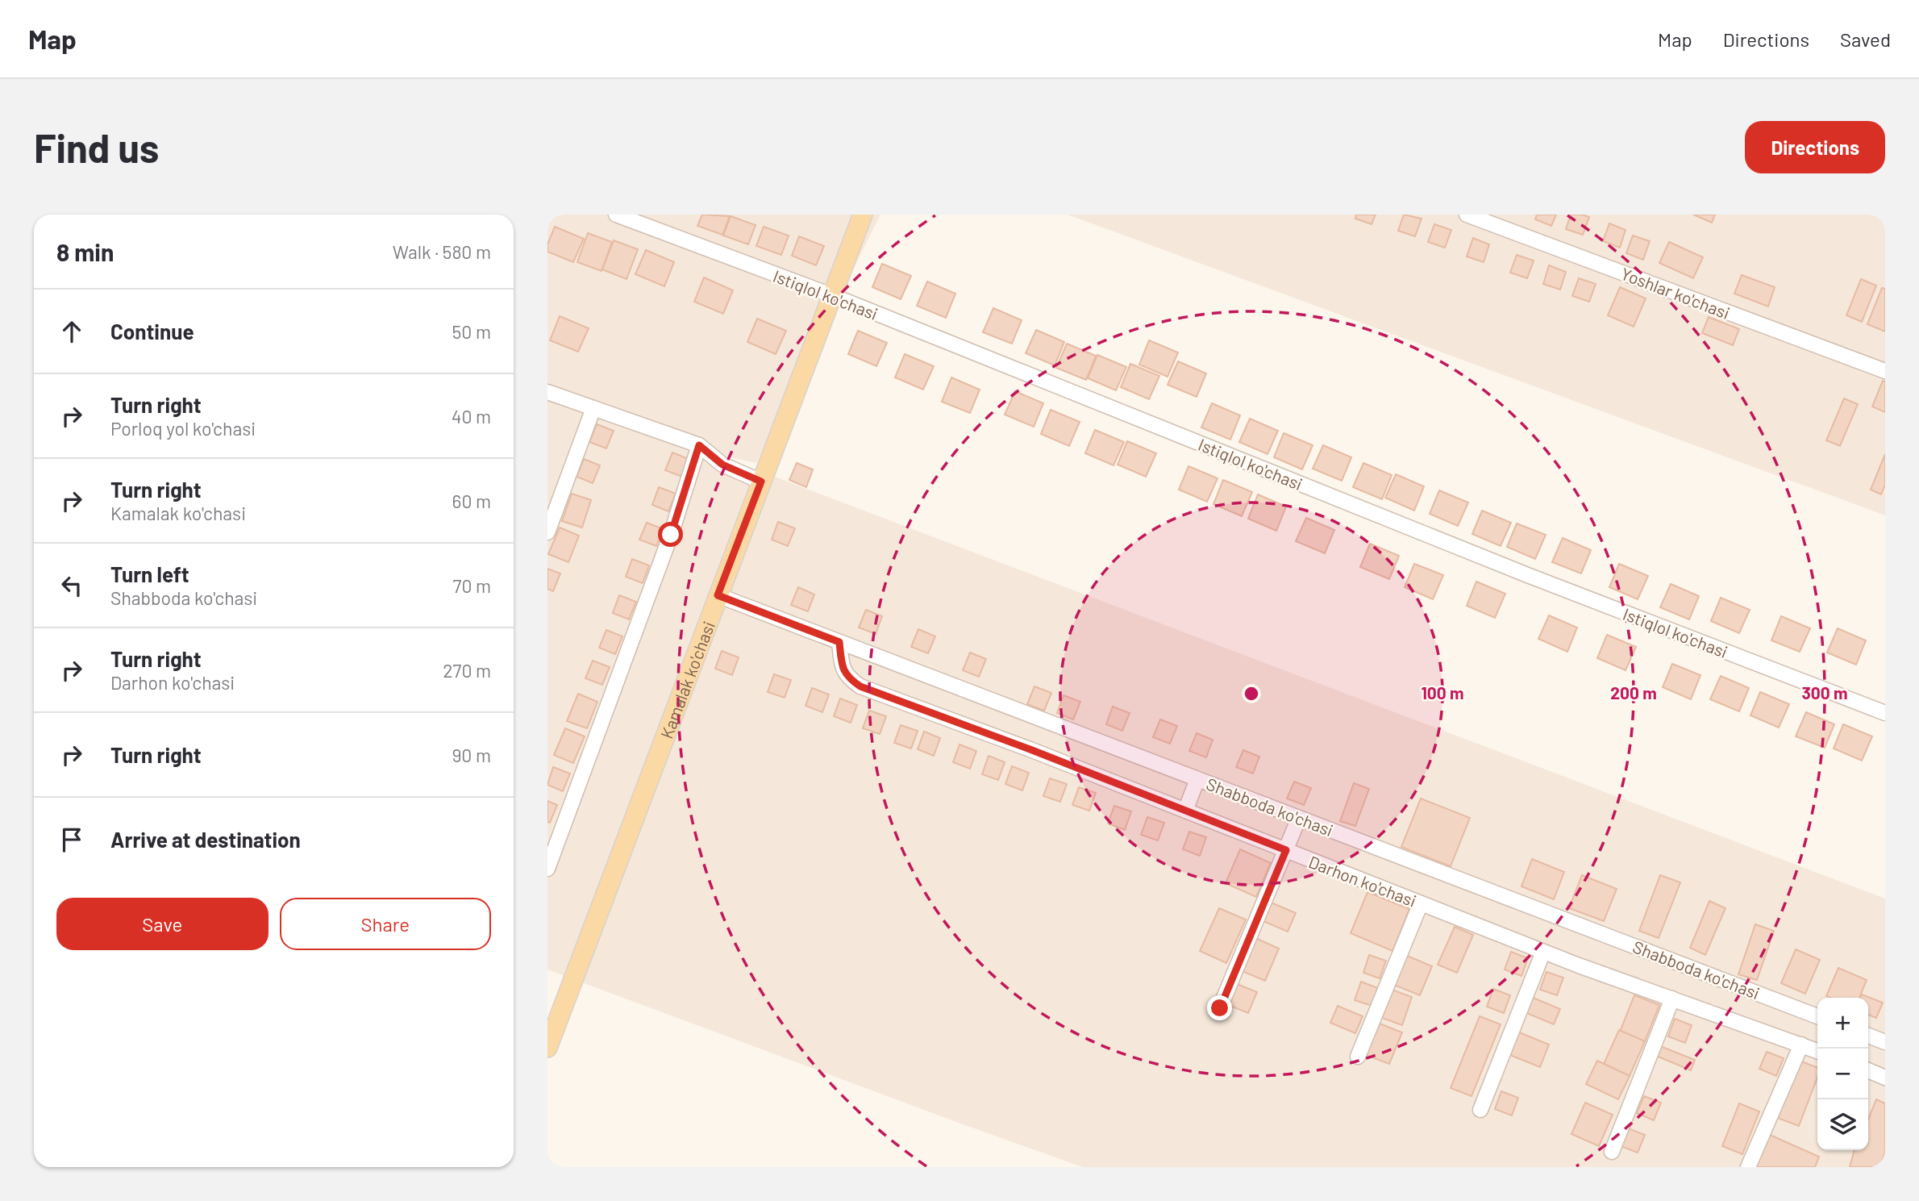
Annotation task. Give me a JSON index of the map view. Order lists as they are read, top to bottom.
{
  "streets": {
    "main road": ["Kamalak ko'chasi"],
    "street": [
      "Yoshlar ko'chasi",
      "Istiqlol ko'chasi",
      "Shabboda ko'chasi",
      "Darhon ko'chasi"
    ]
  },
  "crossings": [
    ["Istiqlol ko'chasi", "Kamalak ko'chasi"],
    ["Kamalak ko'chasi", "Shabboda ko'chasi"],
    ["Shabboda ko'chasi", "Darhon ko'chasi"]
  ],
  "page": {
    "header": "Map",
    "nav": ["Map", "Directions", "Saved"],
    "buttons": [
      "Directions",
      ["Save", "Share"]
    ],
    "title": "Find us",
    "heading": ["8 min", "Walk · 580 m"],
    "list": [
      ["Continue", "50 m"],
      ["Turn right", "Porloq yol ko'chasi", "40 m"],
      ["Turn right", "Kamalak ko'chasi", "60 m"],
      ["Turn left", "Shabboda ko'chasi", "70 m"],
      ["Turn right", "Darhon ko'chasi", "270 m"],
      ["Turn right", "90 m"],
      "Arrive at destination"
    ],
    "map_buttons": ["+", "−"]
  },
  "rings": ["100 m", "200 m", "300 m"]
}
